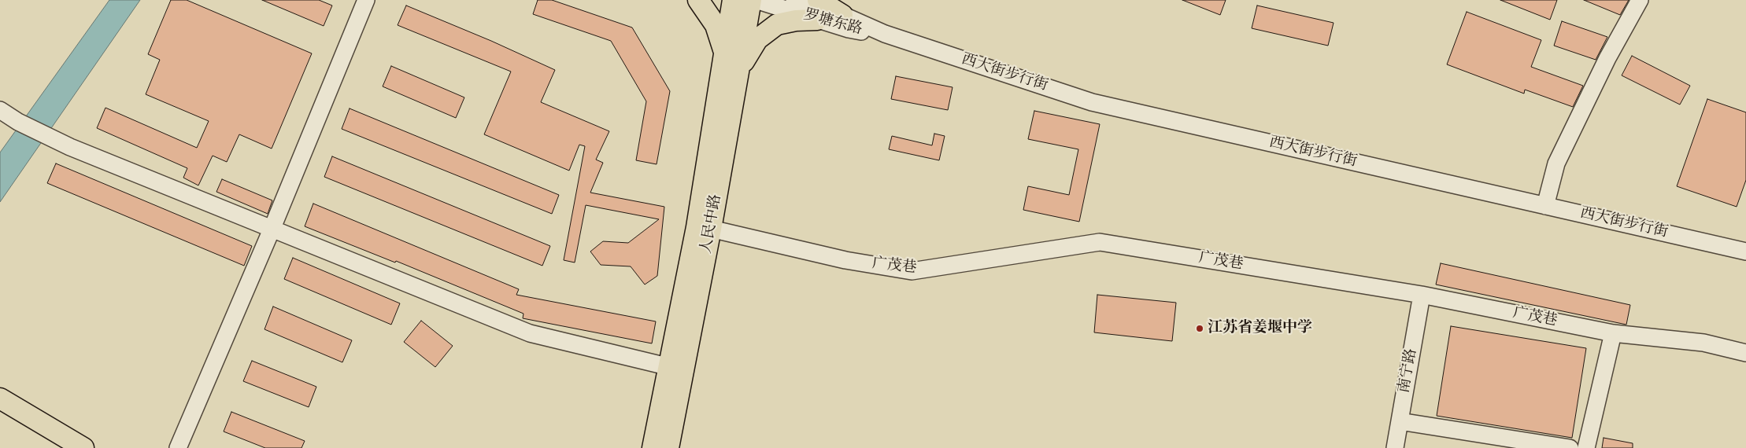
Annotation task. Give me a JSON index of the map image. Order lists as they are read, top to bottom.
{
  "streets": {
    "main road": ["人民中路"],
    "street": [
      "罗塘东路",
      "西大街步行街",
      "广茂巷",
      "南宁路"
    ]
  },
  "crossings": [
    ["罗塘东路", "西大街步行街"],
    ["人民中路", "广茂巷"],
    ["广茂巷", "南宁路"]
  ],
  "places": ["江苏省姜堰中学"]
}
